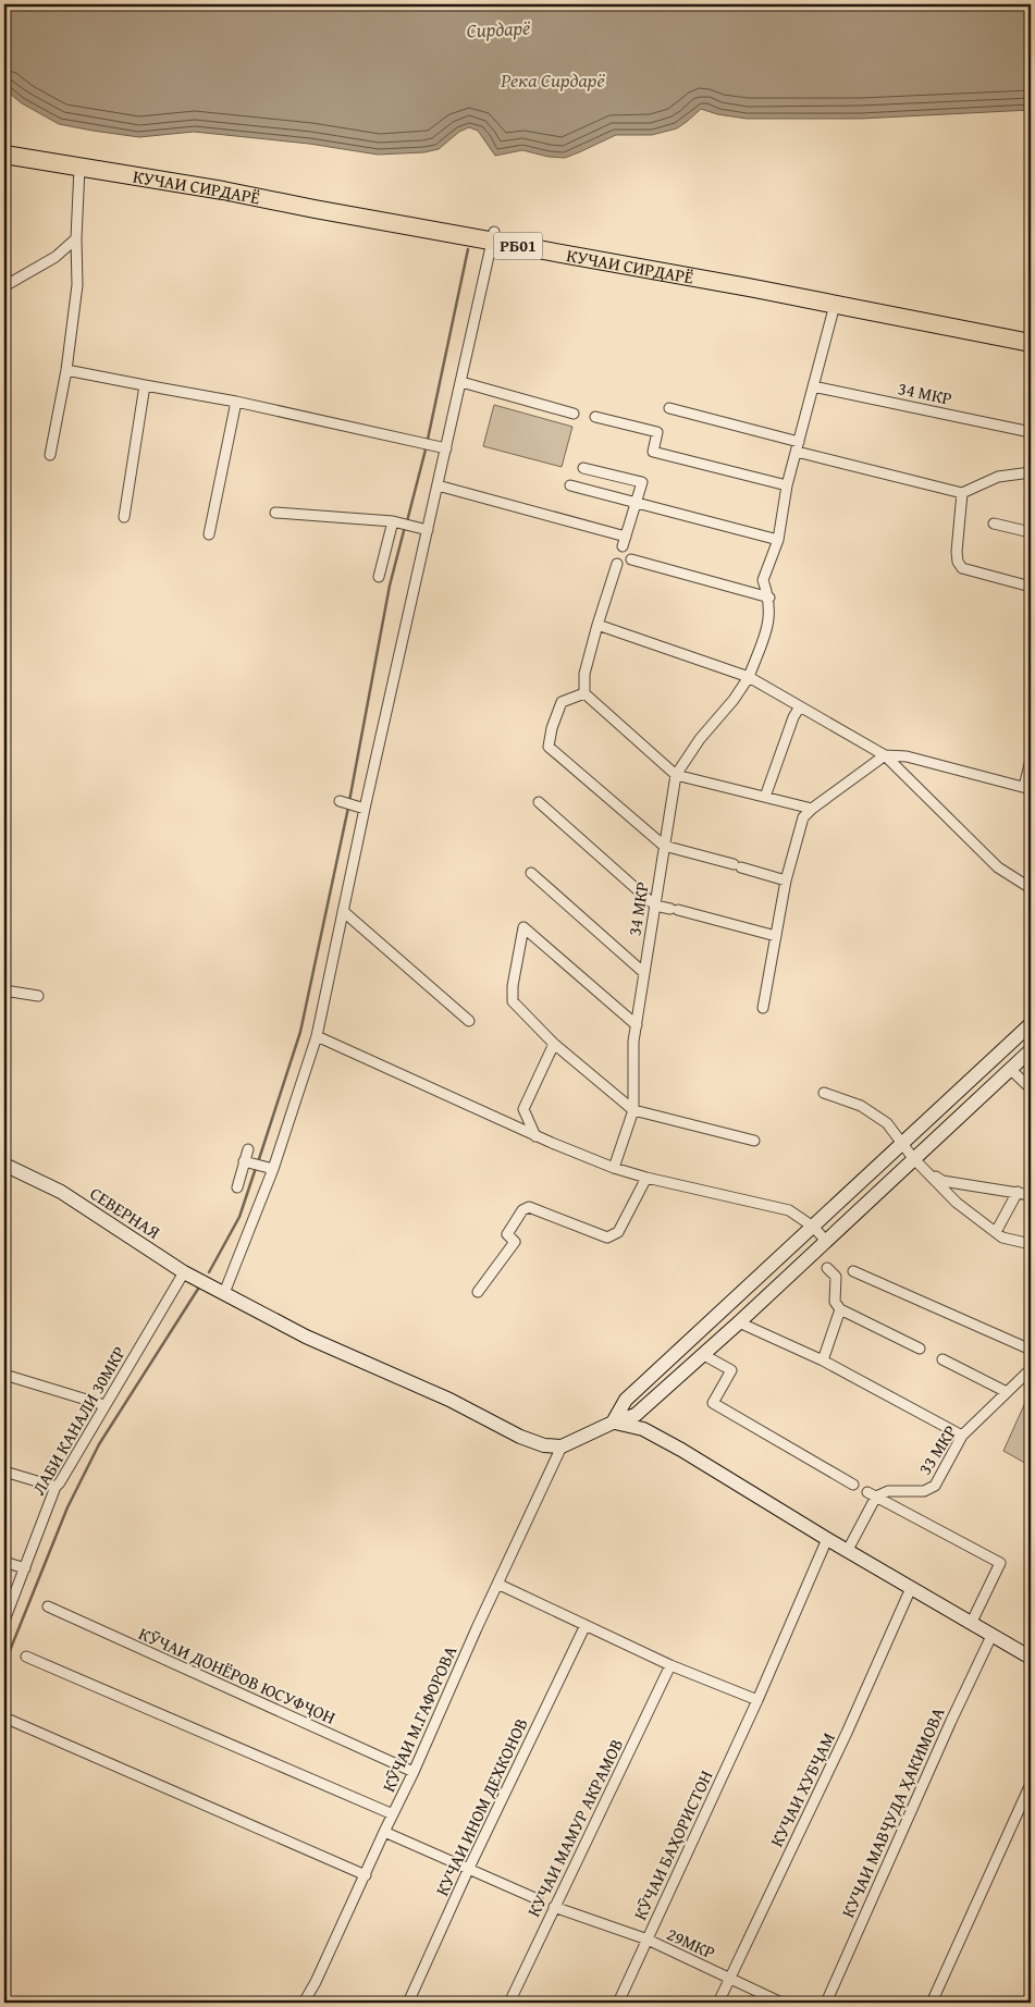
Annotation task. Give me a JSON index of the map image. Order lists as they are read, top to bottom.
{
  "streets": {
    "highway": ["КУЧАИ СИРДАРЁ", "РБ01"],
    "main road": ["СЕВЕРНАЯ"],
    "street": [
      "34 МКР",
      "ЛАБИ КАНАЛИ 30МКР",
      "33 МКР",
      "КӮЧАИ ДОНЁРОВ ЮСУФҶОН",
      "КӮЧАИ М.ГАФОРОВА",
      "КУЧАИ ХУБҶАМ",
      "КУЧАИ ИНОМ ДЕХКОНОВ",
      "КУЧАИ МАВҶУДА ҲАКИМОВА",
      "КУЧАИ МАМУР АКРАМОВ",
      "КӮЧАИ БАҲОРИСТОН",
      "29МКР"
    ]
  },
  "crossings": [
    ["КУЧАИ СИРДАРЁ", "РБ01"],
    ["СЕВЕРНАЯ", "ЛАБИ КАНАЛИ 30МКР"],
    ["СЕВЕРНАЯ", "КӮЧАИ М.ГАФОРОВА"],
    ["КӮЧАИ ДОНЁРОВ ЮСУФҶОН", "КӮЧАИ М.ГАФОРОВА"],
    ["КУЧАИ ХУБҶАМ", "29МКР"],
    ["КУЧАИ МАМУР АКРАМОВ", "29МКР"],
    ["КӮЧАИ БАҲОРИСТОН", "29МКР"]
  ],
  "water": ["Сирдарё", "Река Сирдарё"]
}
